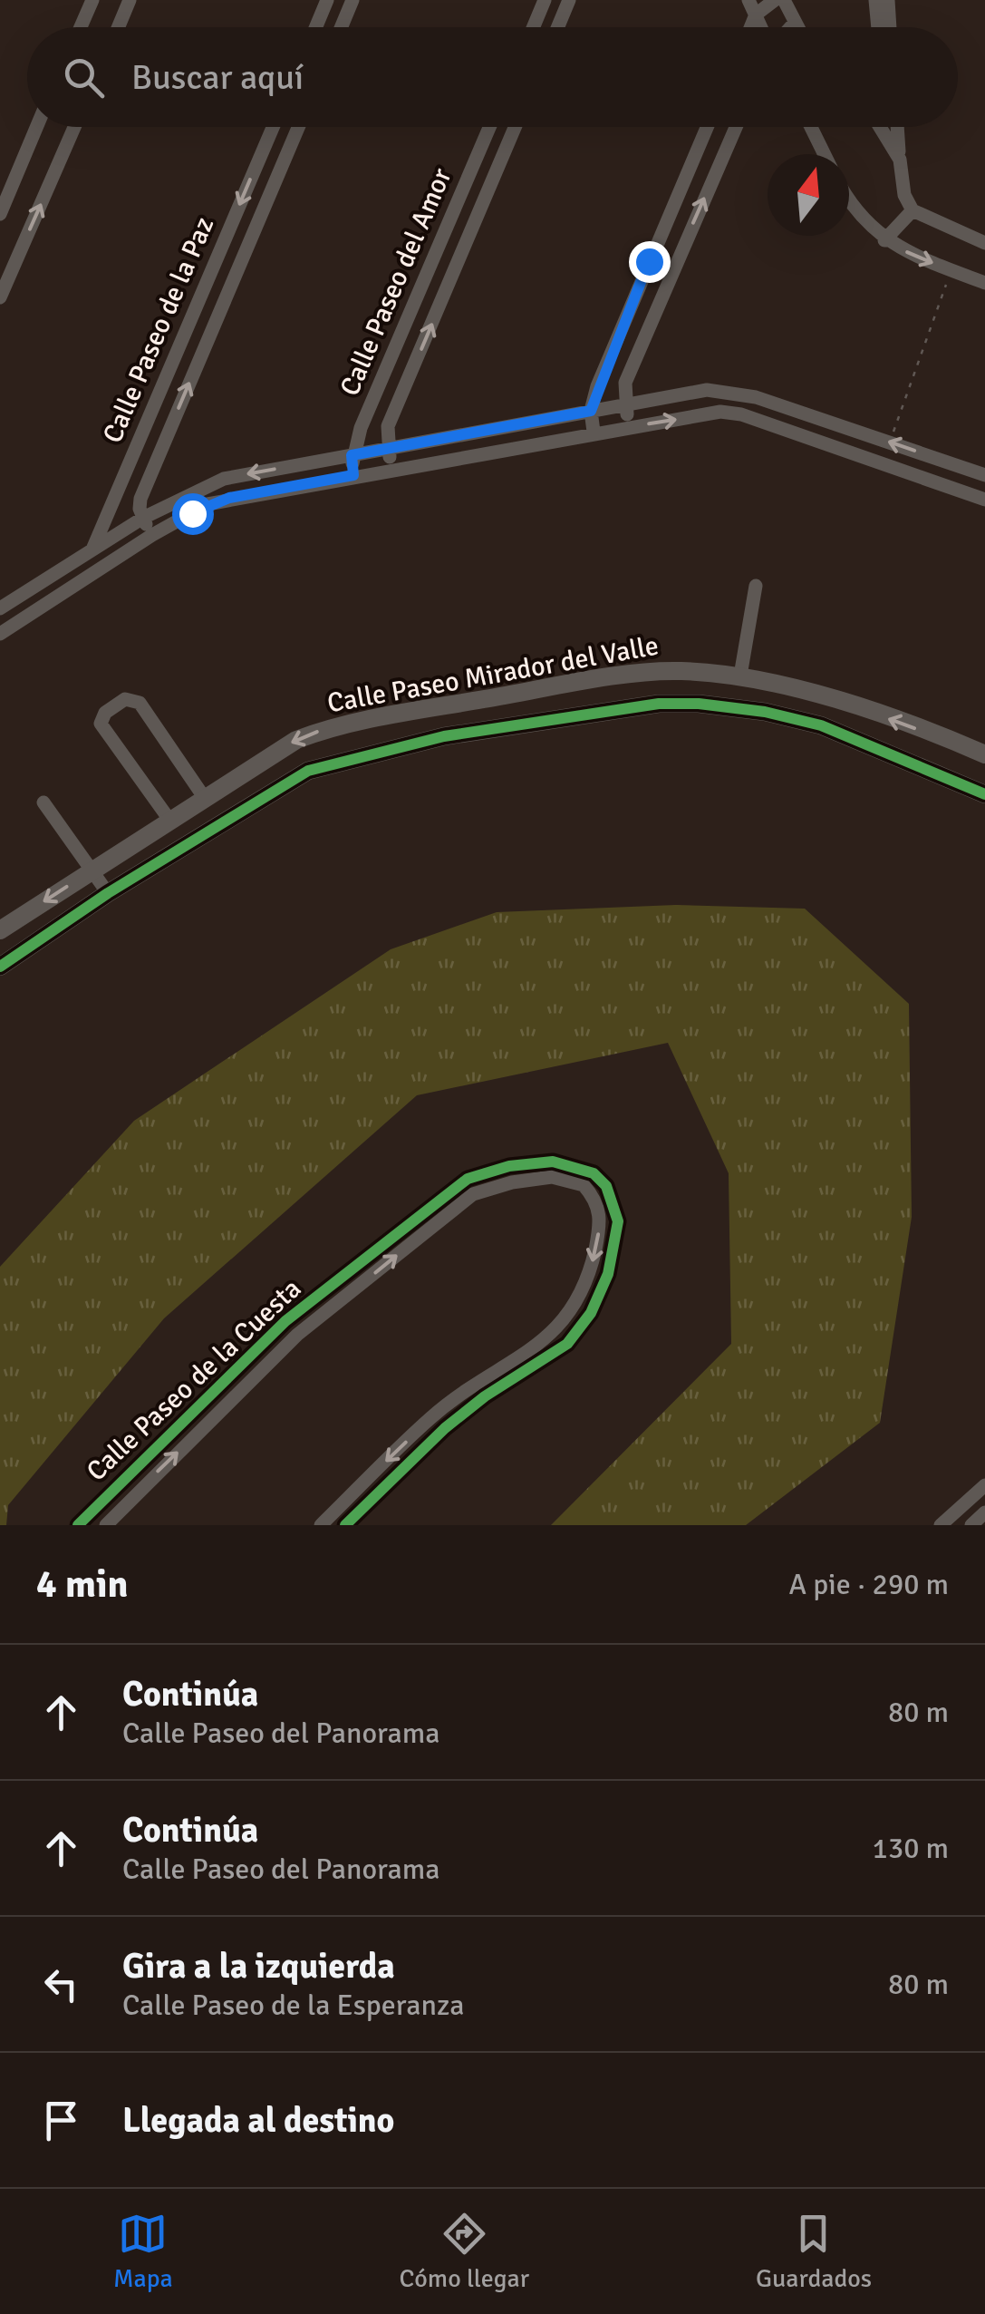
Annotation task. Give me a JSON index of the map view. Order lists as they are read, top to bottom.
{
  "streets": {
    "street": [
      "Calle Paseo del Amor",
      "Calle Paseo de la Paz",
      "Calle Paseo Mirador del Valle",
      "Calle Paseo de la Cuesta"
    ]
  },
  "north": "top",
  "page": {
    "search": "Buscar aquí",
    "heading": ["4 min", "A pie · 290 m"],
    "list": [
      ["Continúa", "Calle Paseo del Panorama", "80 m"],
      ["Continúa", "Calle Paseo del Panorama", "130 m"],
      ["Gira a la izquierda", "Calle Paseo de la Esperanza", "80 m"],
      "Llegada al destino"
    ],
    "nav": ["Mapa", "Cómo llegar", "Guardados"]
  }
}
